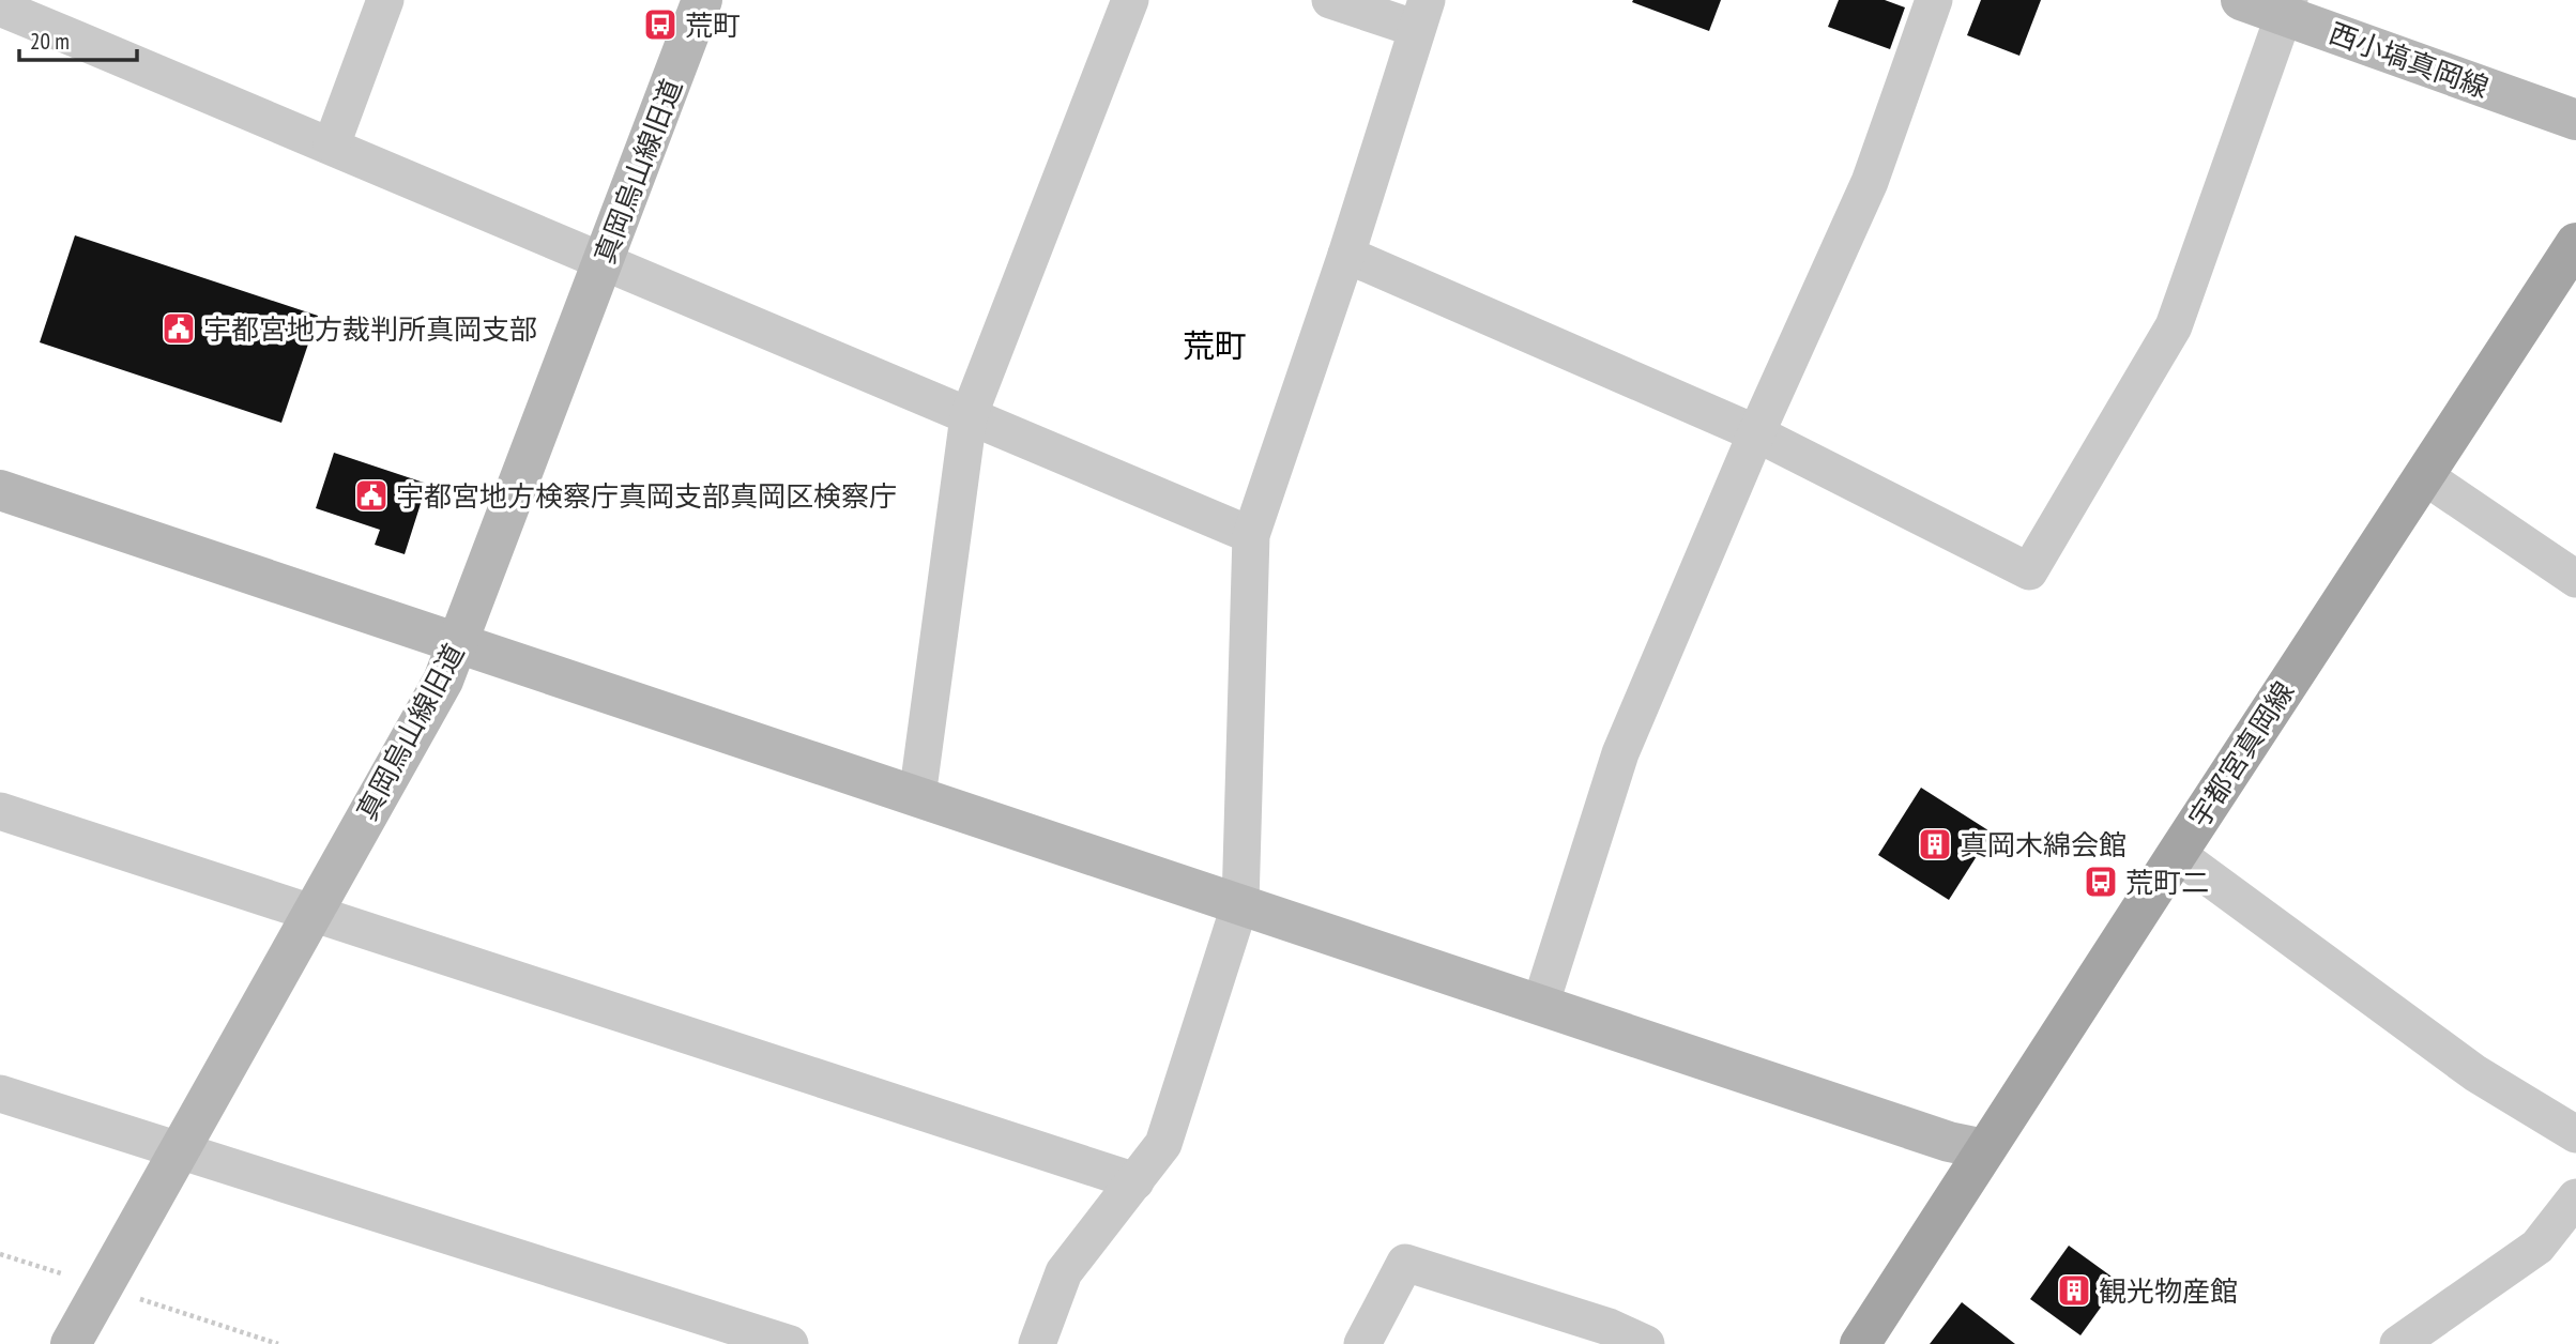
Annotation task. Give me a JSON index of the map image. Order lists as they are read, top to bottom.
{
  "streets": {
    "main road": ["宇都宮真岡線"],
    "street": ["西小塙真岡線", "真岡烏山線旧道"]
  },
  "districts": ["荒町"],
  "places": {
    "bus stop": ["荒町", "荒町二"],
    "public building": ["宇都宮地方裁判所真岡支部", "宇都宮地方検察庁真岡支部真岡区検察庁"],
    "building": ["真岡木綿会館", "観光物産館"]
  },
  "scale_bar": "20 m"
}
